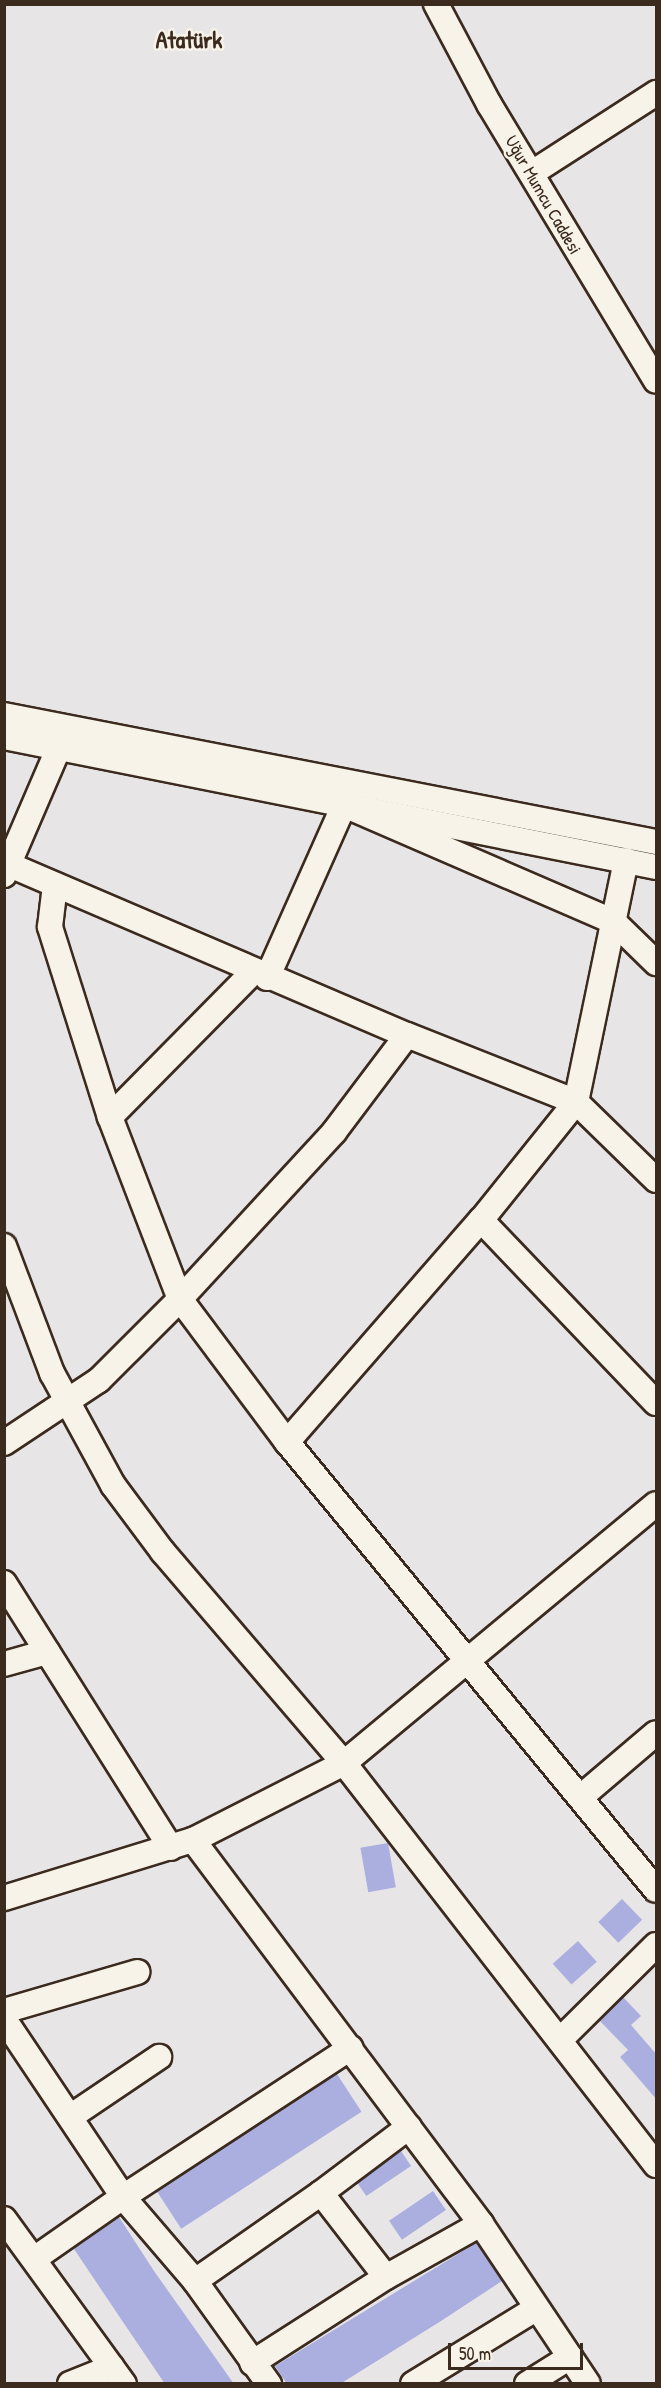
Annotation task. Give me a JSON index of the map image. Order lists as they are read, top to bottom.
{
  "streets": {
    "street": ["Uğur Mumcu Caddesi"]
  },
  "districts": ["Atatürk"],
  "scale_bar": "50 m"
}
